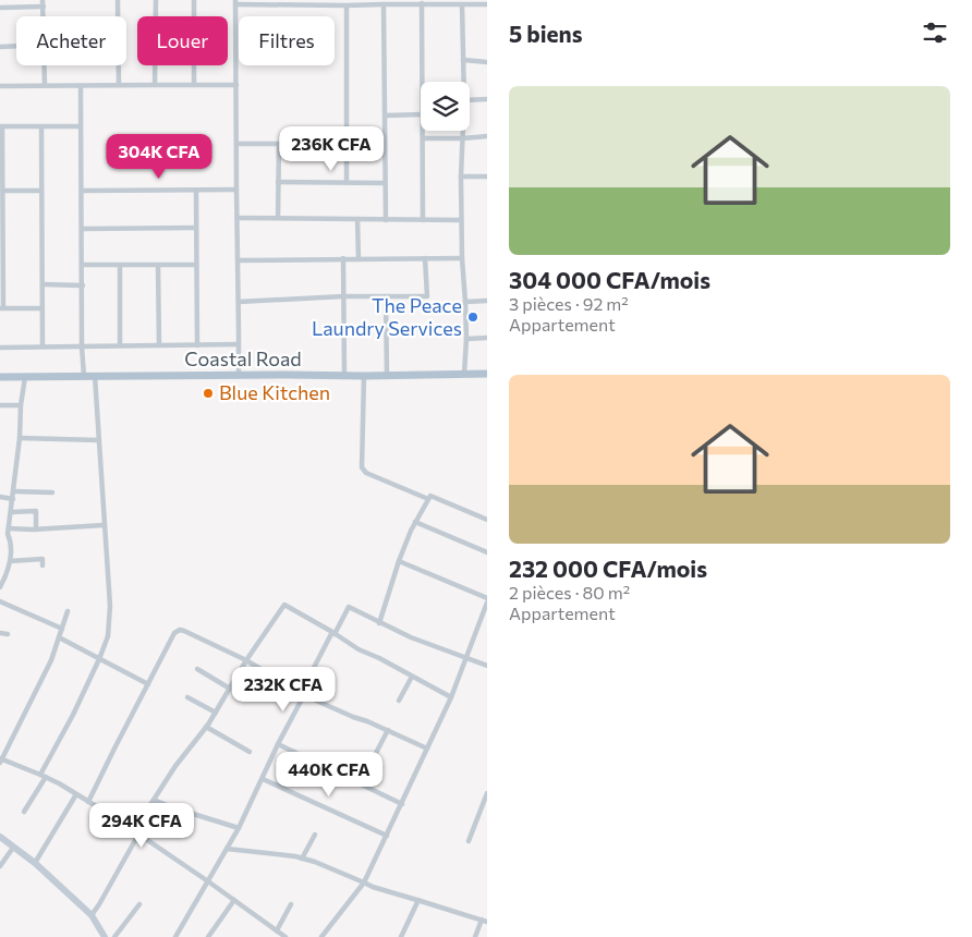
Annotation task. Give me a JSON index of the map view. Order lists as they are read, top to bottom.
{
  "streets": {
    "main road": ["Coastal Road"]
  },
  "places": ["The Peace Laundry Services", "Blue Kitchen"],
  "page": {
    "heading": "5 biens",
    "chip": ["Acheter", "Louer", "Filtres"],
    "list": [
      {
        "name": "304 000 CFA/mois",
        "note": "3 pièces · 92 m² · Appartement"
      },
      {
        "name": "232 000 CFA/mois",
        "note": "2 pièces · 80 m² · Appartement"
      }
    ],
    "price": [
      "236K CFA",
      "304K CFA",
      "232K CFA",
      "440K CFA",
      "294K CFA"
    ]
  }
}
